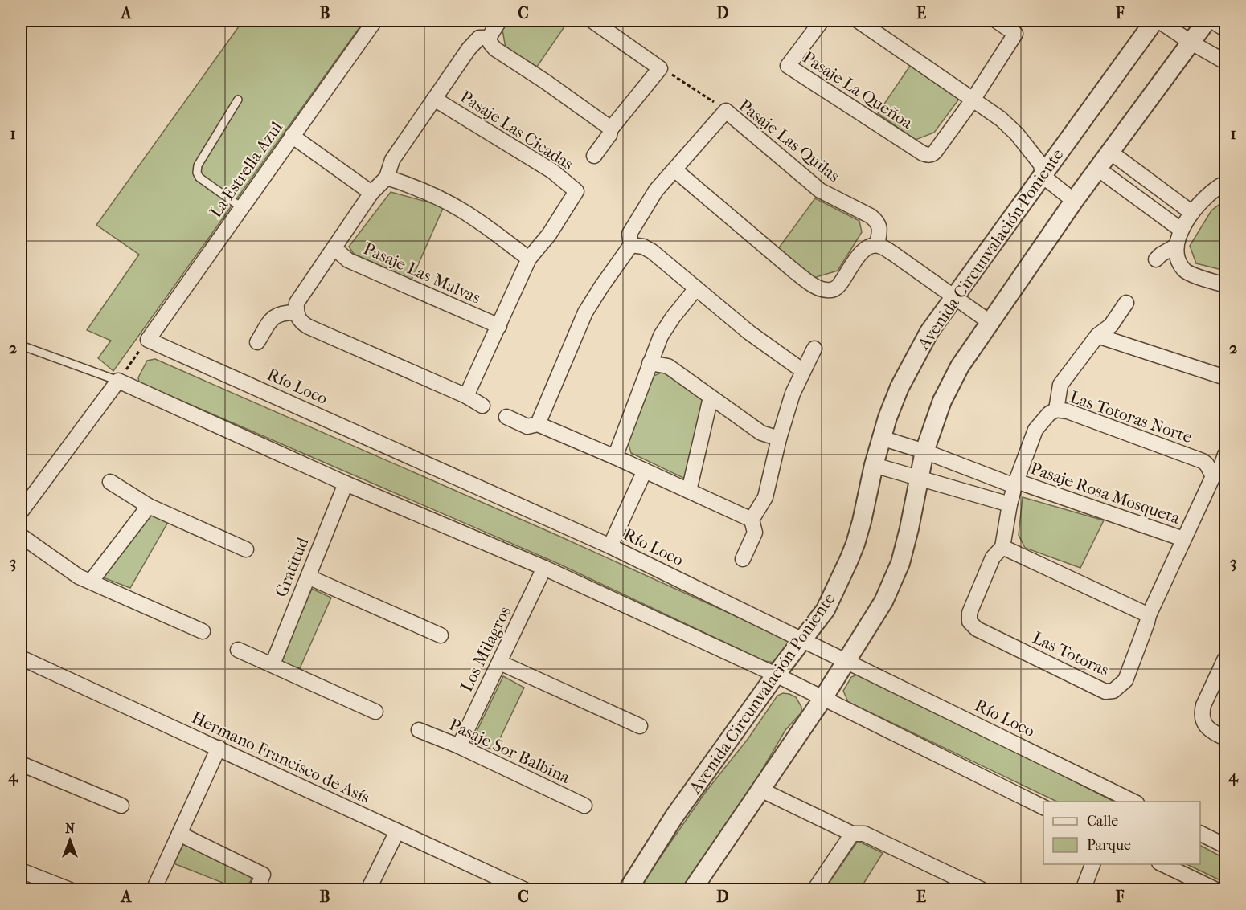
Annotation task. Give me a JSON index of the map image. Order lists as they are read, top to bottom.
{
  "streets": {
    "street": [
      "Pasaje La Queñoa",
      "Pasaje Las Cicadas",
      "Pasaje Las Quilas",
      "La Estrella Azul",
      "Avenida Circunvalación Poniente",
      "Pasaje Las Malvas",
      "Río Loco",
      "Las Totoras Norte",
      "Pasaje Rosa Mosqueta",
      "Gratitud",
      "Los Milagros",
      "Las Totoras",
      "Pasaje Sor Balbina",
      "Hermano Francisco de Asís"
    ]
  },
  "crossings": [
    ["Pasaje Las Cicadas", "Pasaje Las Malvas"],
    ["La Estrella Azul", "Río Loco"],
    ["Avenida Circunvalación Poniente", "Río Loco"],
    ["Las Totoras Norte", "Las Totoras"],
    ["Pasaje Rosa Mosqueta", "Las Totoras"],
    ["Los Milagros", "Pasaje Sor Balbina"]
  ],
  "legend": ["Calle", "Parque"],
  "north": "top",
  "grid": {
    "columns": [
      "A",
      "B",
      "C",
      "D",
      "E",
      "F"
    ],
    "rows": [
      "1",
      "2",
      "3",
      "4"
    ]
  }
}
